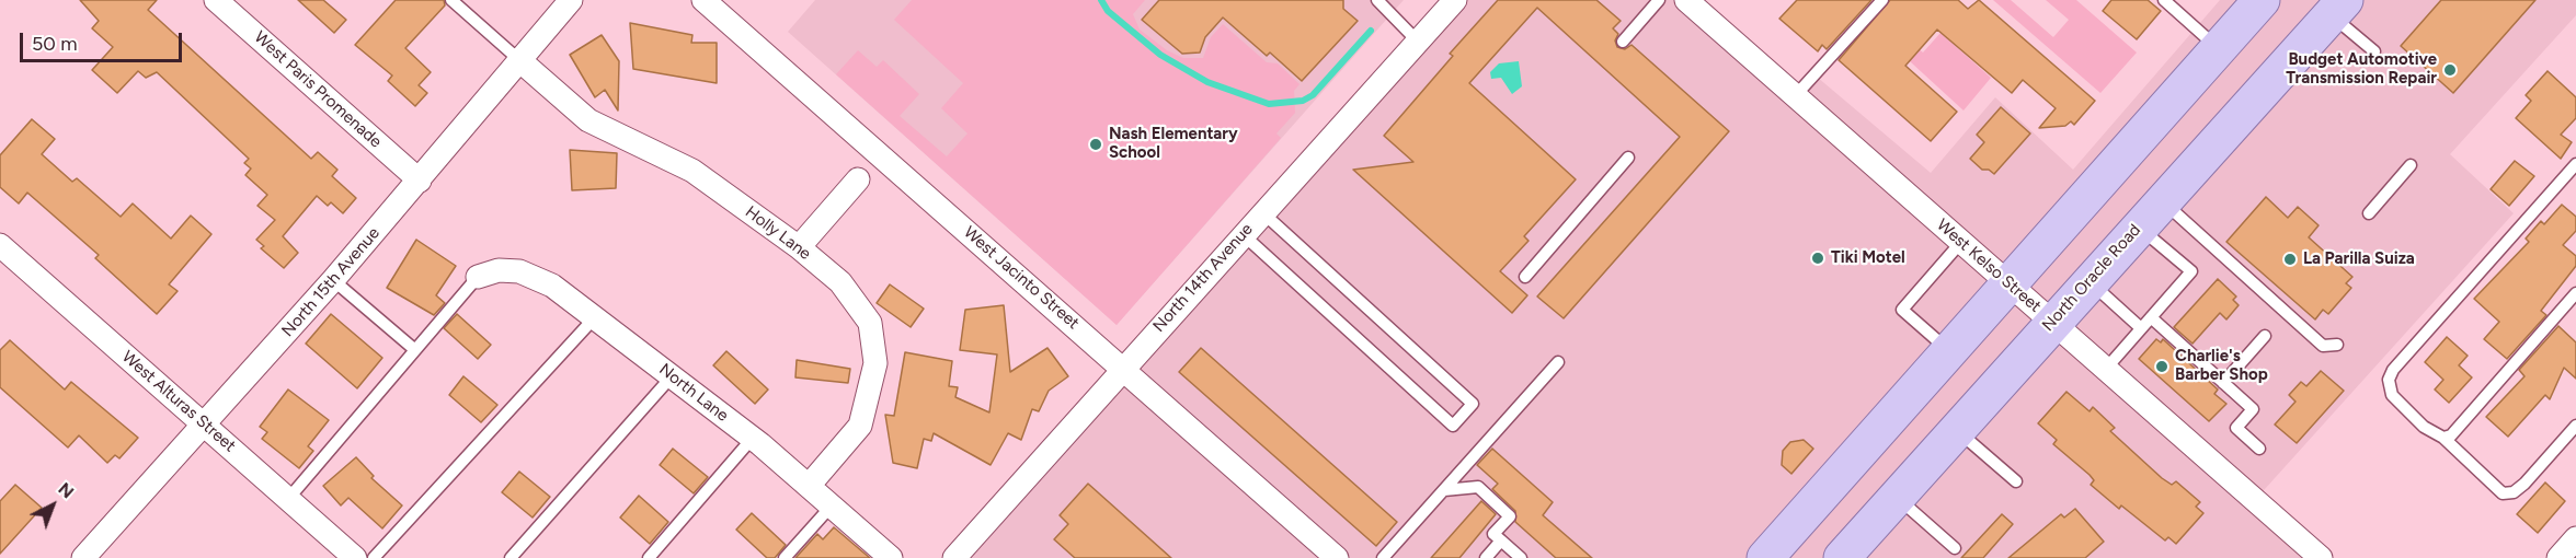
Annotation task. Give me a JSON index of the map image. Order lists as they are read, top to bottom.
{
  "streets": {
    "main road": ["North Oracle Road"],
    "street": [
      "West Paris Promenade",
      "Holly Lane",
      "West Kelso Street",
      "West Jacinto Street",
      "North 14th Avenue",
      "North 15th Avenue",
      "North Lane",
      "West Alturas Street"
    ]
  },
  "crossings": [
    ["West Paris Promenade", "North 15th Avenue"],
    ["Holly Lane", "North 15th Avenue"],
    ["Holly Lane", "North Lane"],
    ["West Kelso Street", "North Oracle Road"],
    ["West Jacinto Street", "North 14th Avenue"],
    ["North 15th Avenue", "West Alturas Street"]
  ],
  "places": [
    "Budget Automotive Transmission Repair",
    "Nash Elementary School",
    "Tiki Motel",
    "La Parilla Suiza",
    "Charlie's Barber Shop"
  ],
  "scale_bar": "50 m",
  "north": "top right"
}
